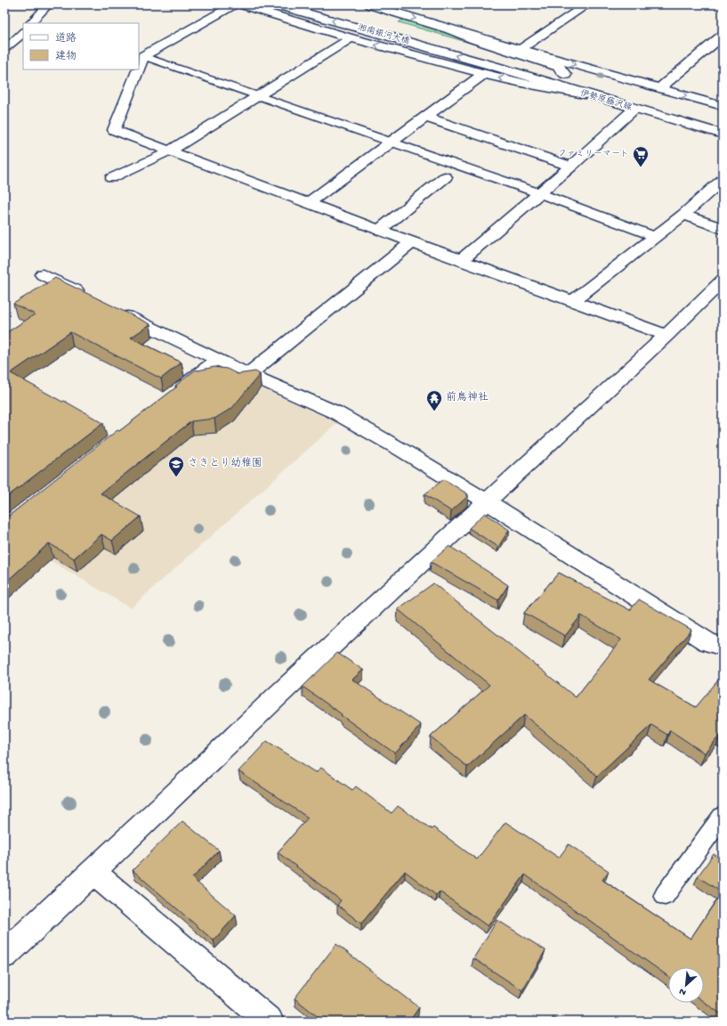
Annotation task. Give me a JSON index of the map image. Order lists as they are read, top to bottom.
{
  "streets": {
    "street": ["湘南銀河大橋", "伊勢原藤沢線"]
  },
  "crossings": [
    ["湘南銀河大橋", "伊勢原藤沢線"]
  ],
  "places": {
    "supermarket": ["ファミリーマート"],
    "temple": ["前鳥神社"],
    "school or university": ["さきとり幼稚園"]
  },
  "legend": ["道路", "建物"],
  "north": "bottom left"
}
